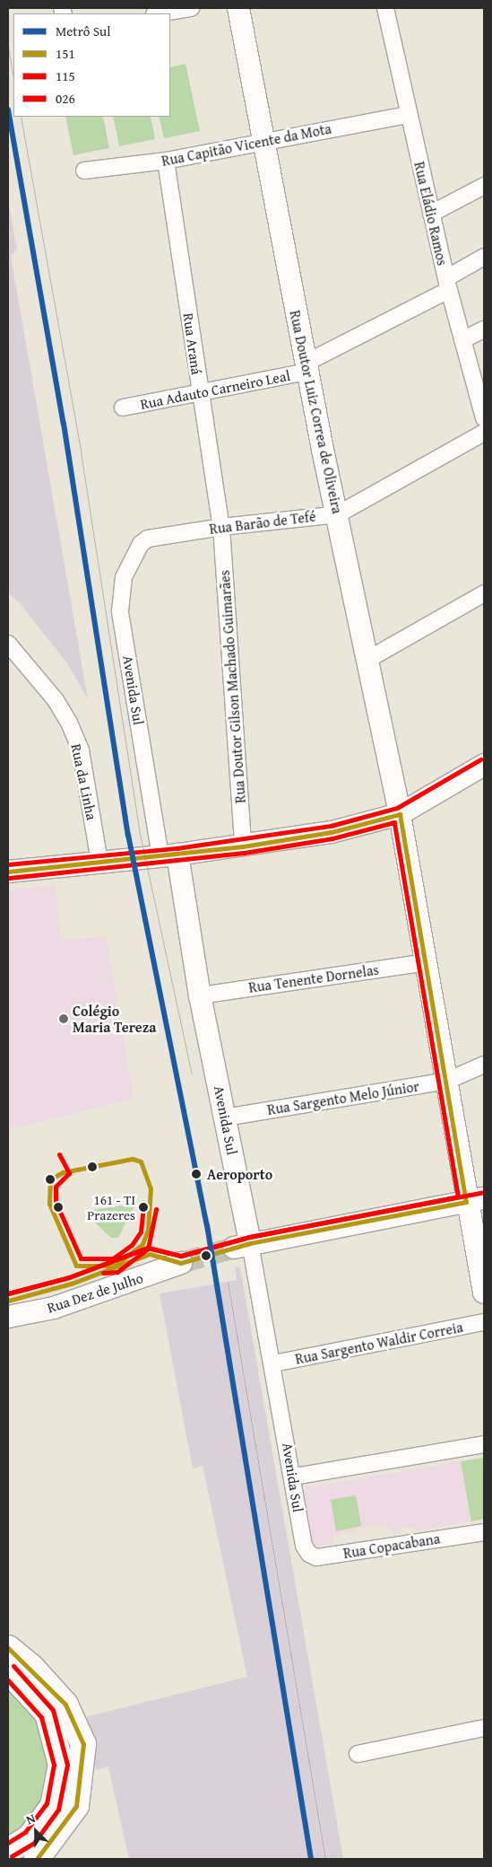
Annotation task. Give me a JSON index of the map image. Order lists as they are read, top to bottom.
{
  "streets": {
    "street": [
      "Rua Capitão Vicente da Mota",
      "Rua Eládio Ramos",
      "Rua Araná",
      "Rua Adauto Carneiro Leal",
      "Rua Doutor Luiz Correa de Oliveira",
      "Rua Barão de Tefé",
      "Rua Doutor Gilson Machado Guimarães",
      "Avenida Sul",
      "Rua da Linha",
      "Rua Tenente Dornelas",
      "Rua Sargento Melo Júnior",
      "Rua Dez de Julho",
      "Rua Sargento Waldir Correia",
      "Rua Copacabana"
    ]
  },
  "crossings": [
    ["Rua Capitão Vicente da Mota", "Rua Eládio Ramos"],
    ["Rua Capitão Vicente da Mota", "Rua Araná"],
    ["Rua Capitão Vicente da Mota", "Rua Doutor Luiz Correa de Oliveira"],
    ["Rua Eládio Ramos", "Rua Adauto Carneiro Leal"],
    ["Rua Araná", "Rua Adauto Carneiro Leal"],
    ["Rua Araná", "Rua Barão de Tefé"],
    ["Rua Araná", "Rua Doutor Gilson Machado Guimarães"],
    ["Rua Adauto Carneiro Leal", "Rua Doutor Luiz Correa de Oliveira"],
    ["Rua Doutor Luiz Correa de Oliveira", "Rua Barão de Tefé"],
    ["Rua Doutor Luiz Correa de Oliveira", "Rua Tenente Dornelas"],
    ["Rua Doutor Luiz Correa de Oliveira", "Rua Sargento Melo Júnior"],
    ["Rua Barão de Tefé", "Rua Doutor Gilson Machado Guimarães"],
    ["Rua Barão de Tefé", "Avenida Sul"],
    ["Avenida Sul", "Rua Tenente Dornelas"],
    ["Avenida Sul", "Rua Sargento Melo Júnior"],
    ["Avenida Sul", "Rua Sargento Waldir Correia"],
    ["Avenida Sul", "Rua Copacabana"]
  ],
  "places": ["Colégio Maria Tereza", "Aeroporto", "161 - TI Prazeres"],
  "lines": [
    "metro line Sul",
    "transit line 026",
    "transit line 151",
    "transit line 115"
  ],
  "legend": [
    "Metrô Sul",
    "151",
    "115",
    "026"
  ],
  "north": "top left"
}
